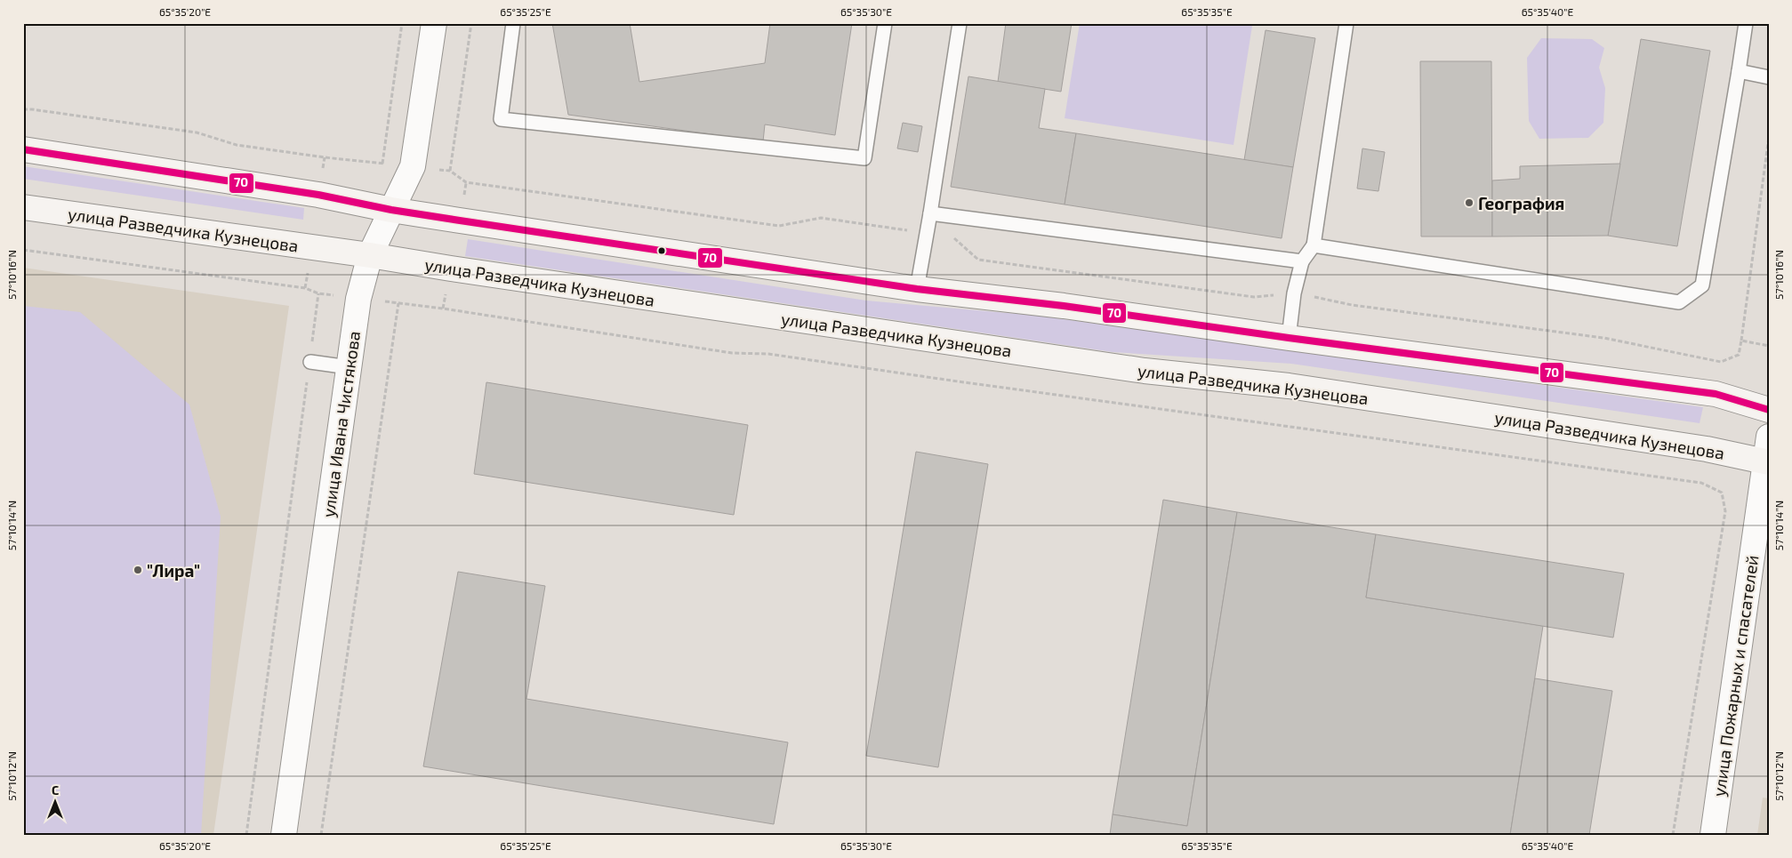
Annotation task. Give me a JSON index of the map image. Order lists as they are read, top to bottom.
{
  "streets": {
    "main road": ["улица Разведчика Кузнецова"],
    "street": ["улица Ивана Чистякова", "улица Пожарных и спасателей"]
  },
  "crossings": [
    ["улица Разведчика Кузнецова", "улица Ивана Чистякова"],
    ["улица Разведчика Кузнецова", "улица Пожарных и спасателей"]
  ],
  "places": ["География", "\"Лира\""],
  "lines": ["transit line 70"],
  "north": "top",
  "coordinates": [
    "65°35'20\"E",
    "65°35'25\"E",
    "65°35'30\"E",
    "65°35'35\"E",
    "65°35'40\"E",
    "57°10'16\"N",
    "57°10'14\"N",
    "57°10'12\"N"
  ]
}
